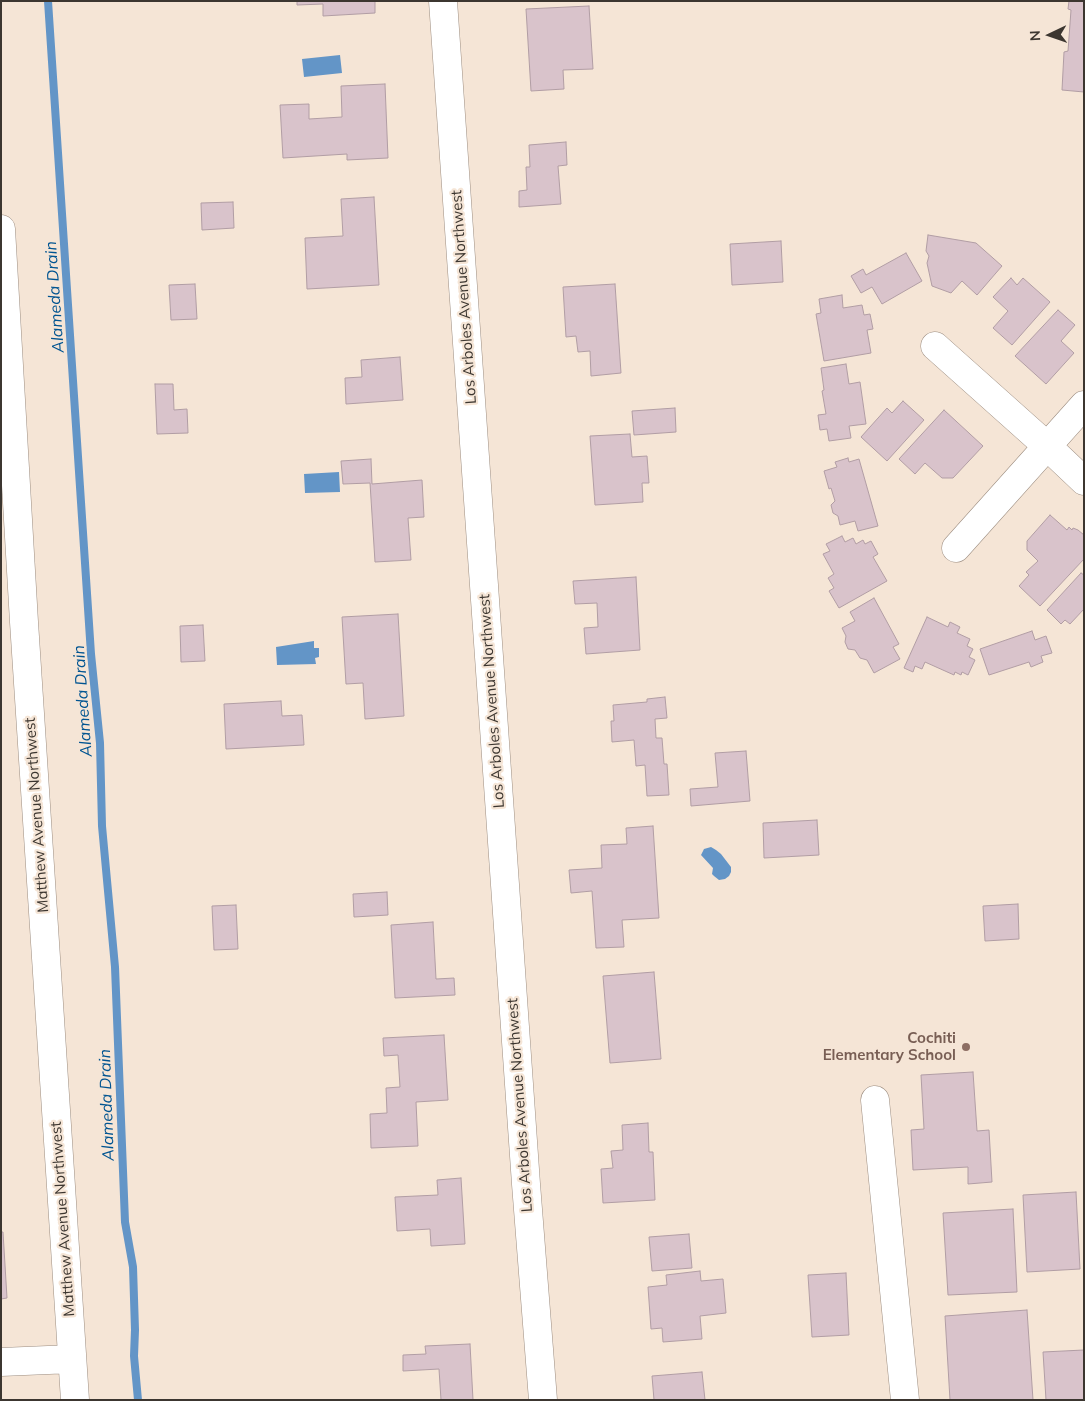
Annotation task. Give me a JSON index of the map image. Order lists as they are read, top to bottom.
{
  "streets": {
    "street": ["Los Arboles Avenue Northwest", "Matthew Avenue Northwest"]
  },
  "water": ["Alameda Drain"],
  "places": ["Cochiti Elementary School"],
  "north": "left"
}
